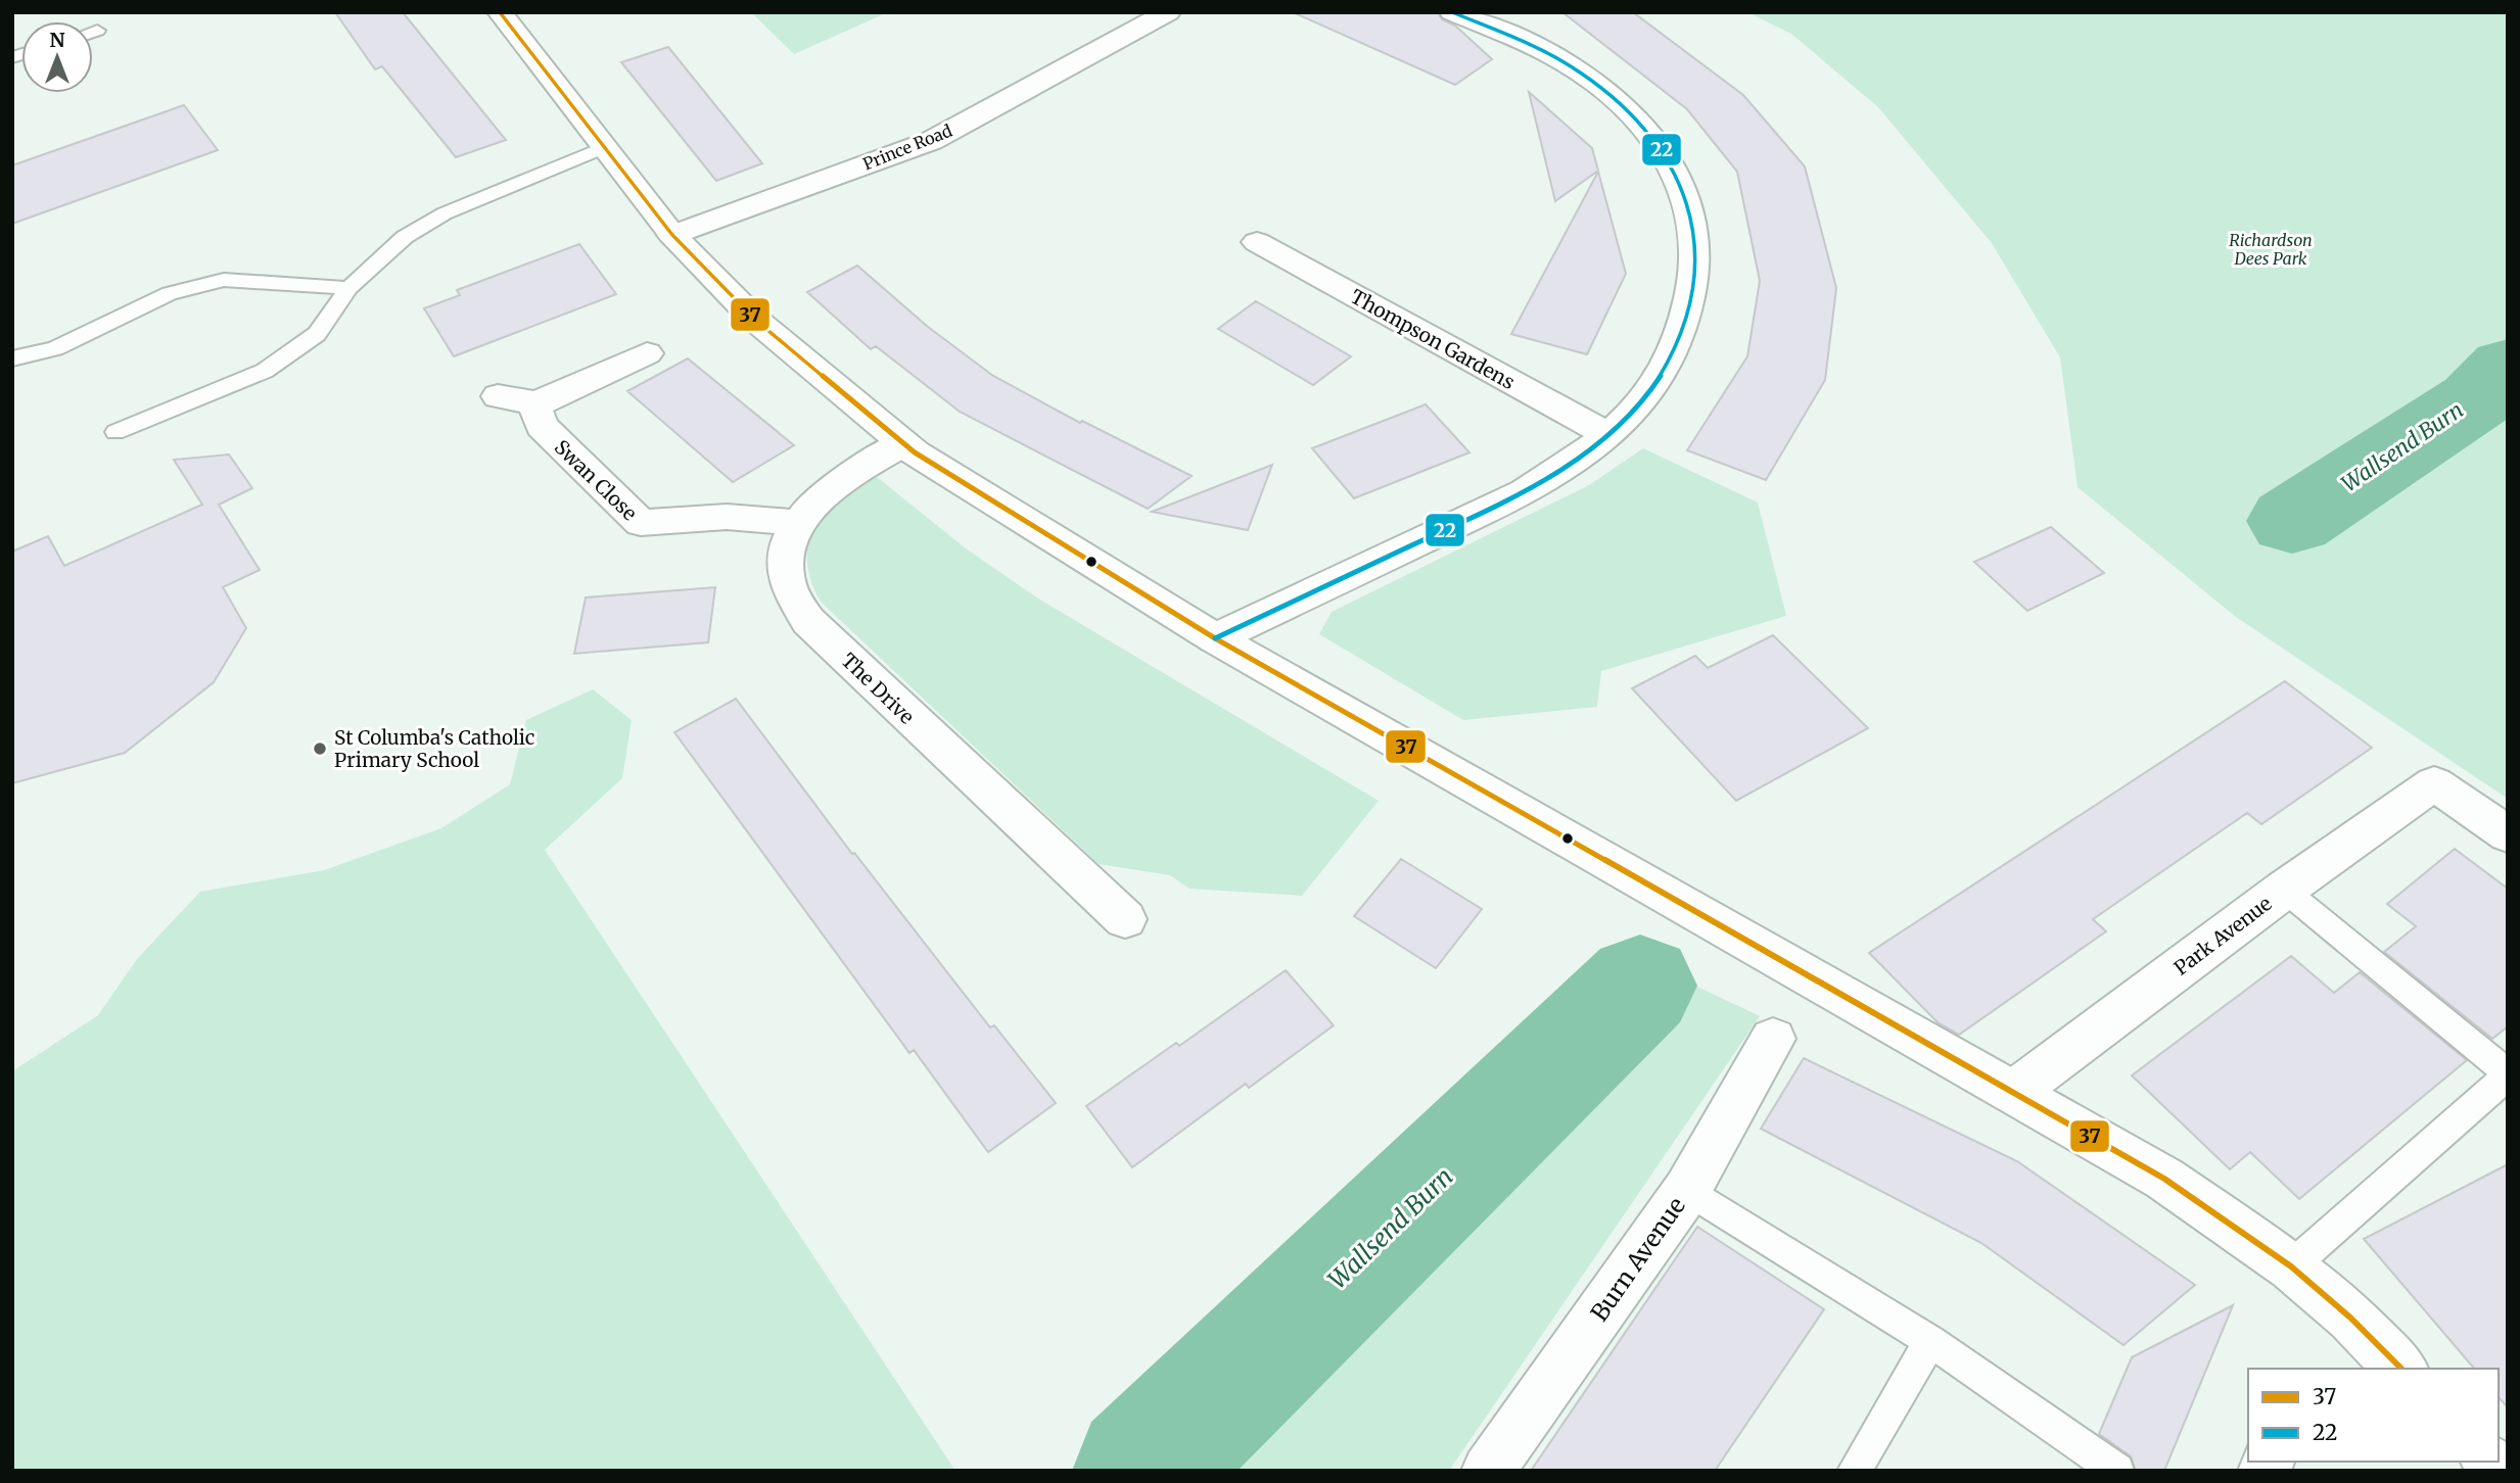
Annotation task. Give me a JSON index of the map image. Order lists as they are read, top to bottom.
{
  "streets": {
    "street": [
      "Prince Road",
      "Thompson Gardens",
      "Swan Close",
      "The Drive",
      "Park Avenue",
      "Burn Avenue"
    ]
  },
  "crossings": [
    ["Swan Close", "The Drive"]
  ],
  "water": ["Wallsend Burn"],
  "parks": ["Richardson Dees Park"],
  "places": ["St Columba's Catholic Primary School"],
  "lines": ["transit line 37", "transit line 22"],
  "legend": ["37", "22"],
  "north": "top"
}
